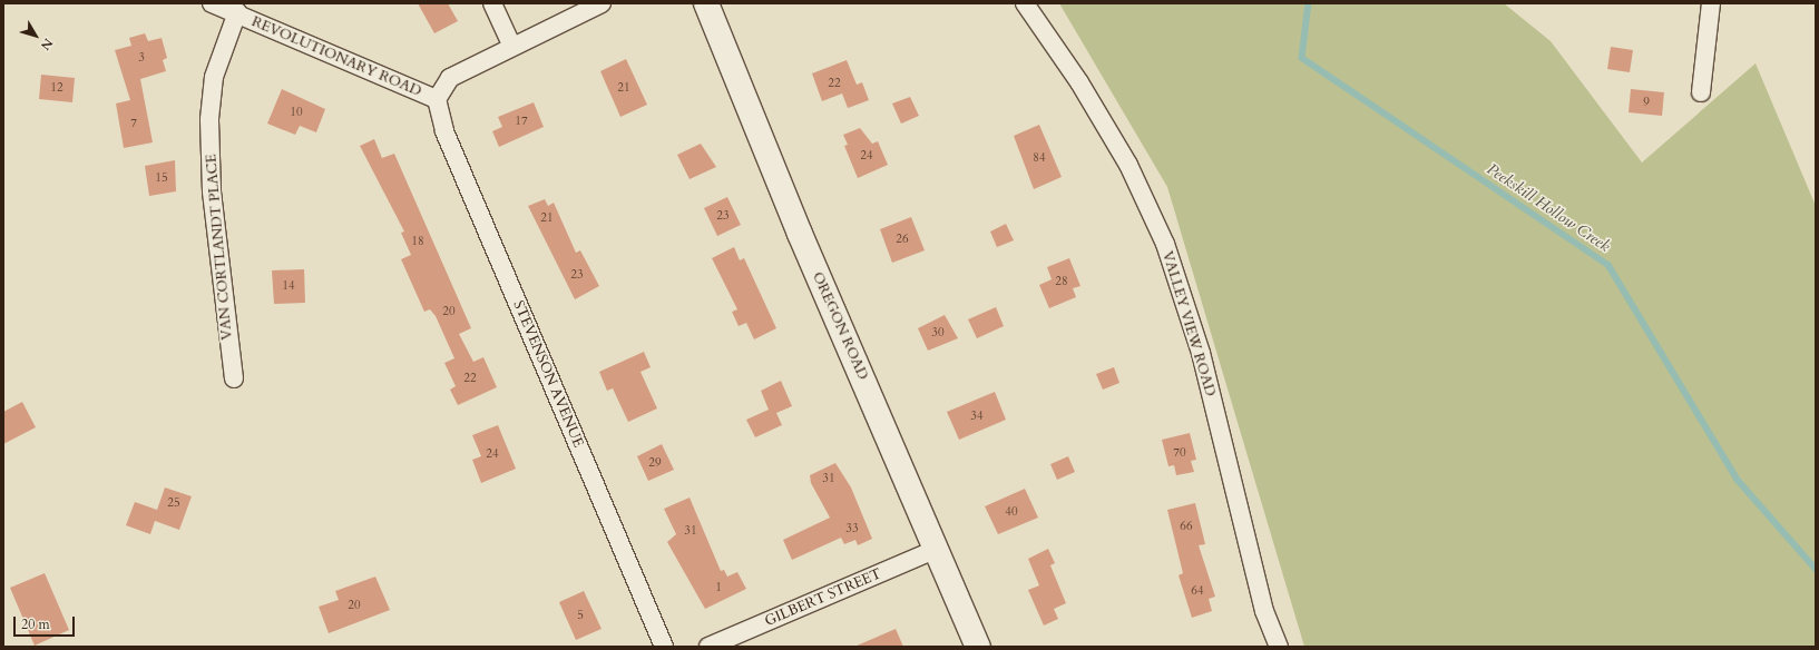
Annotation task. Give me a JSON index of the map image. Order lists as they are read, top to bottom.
{
  "streets": {
    "street": [
      "REVOLUTIONARY ROAD",
      "VAN CORTLANDT PLACE",
      "VALLEY VIEW ROAD",
      "OREGON ROAD",
      "STEVENSON AVENUE",
      "GILBERT STREET"
    ]
  },
  "crossings": [
    ["REVOLUTIONARY ROAD", "VAN CORTLANDT PLACE"],
    ["REVOLUTIONARY ROAD", "STEVENSON AVENUE"],
    ["OREGON ROAD", "GILBERT STREET"]
  ],
  "water": ["Peekskill Hollow Creek"],
  "house_numbers": [
    "3",
    "22",
    "12",
    "21",
    "9",
    "10",
    "17",
    "7",
    "24",
    "84",
    "15",
    "23",
    "21",
    "26",
    "18",
    "23",
    "28",
    "14",
    "20",
    "30",
    "22",
    "34",
    "70",
    "24",
    "29",
    "31",
    "25",
    "40",
    "66",
    "33",
    "31",
    "1",
    "64",
    "20",
    "5"
  ],
  "scale_bar": "20 m",
  "north": "bottom right"
}
